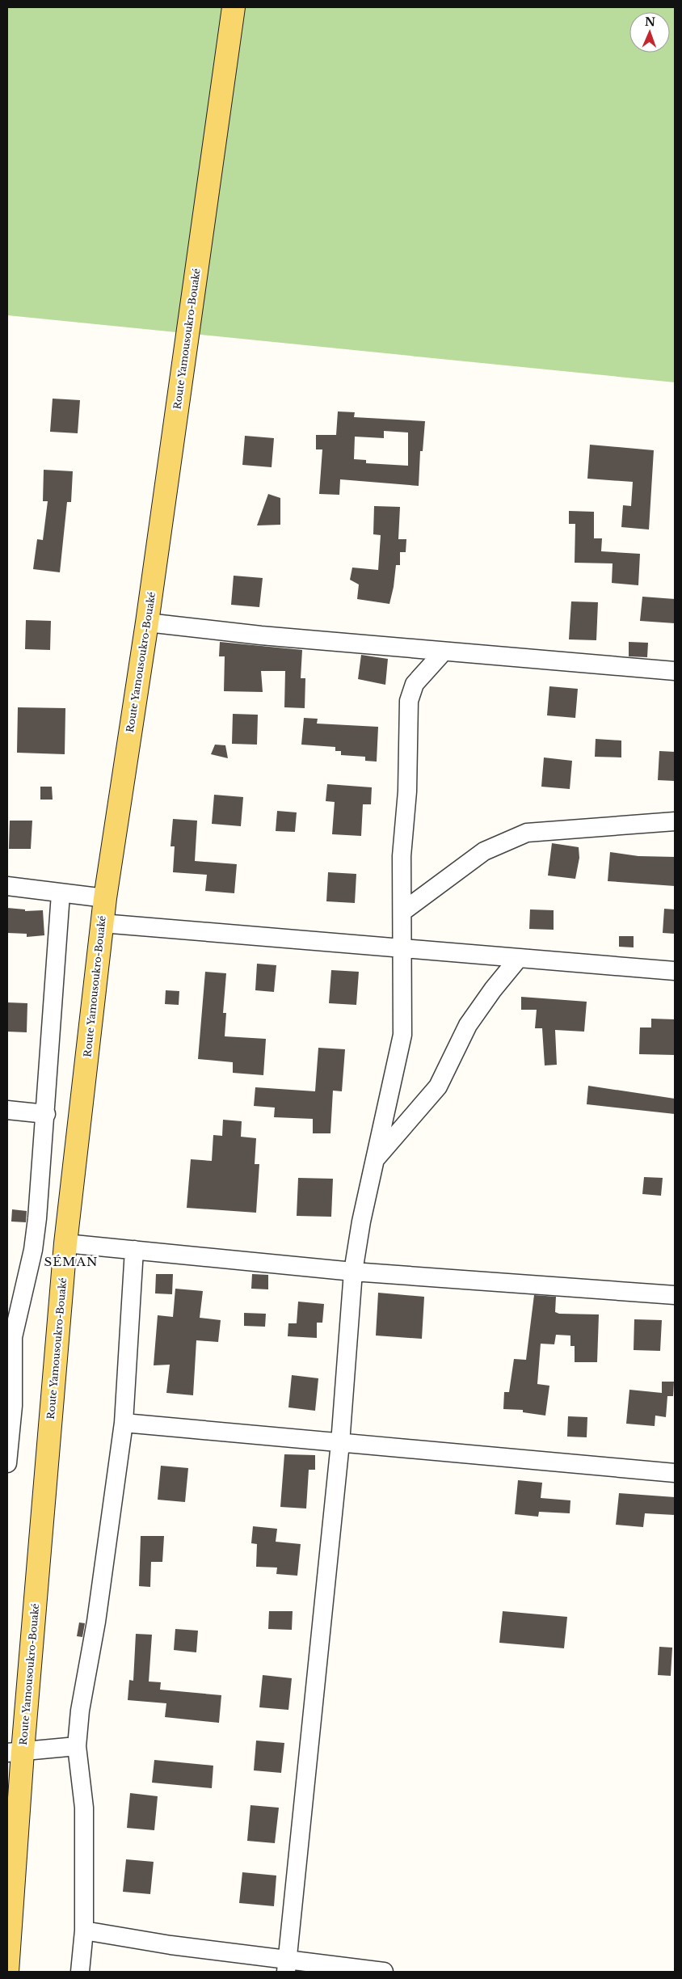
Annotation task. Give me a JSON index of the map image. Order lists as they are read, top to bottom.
{
  "streets": {
    "main road": ["Route Yamousoukro-Bouaké"]
  },
  "districts": ["SÉMAN"],
  "north": "top"
}
